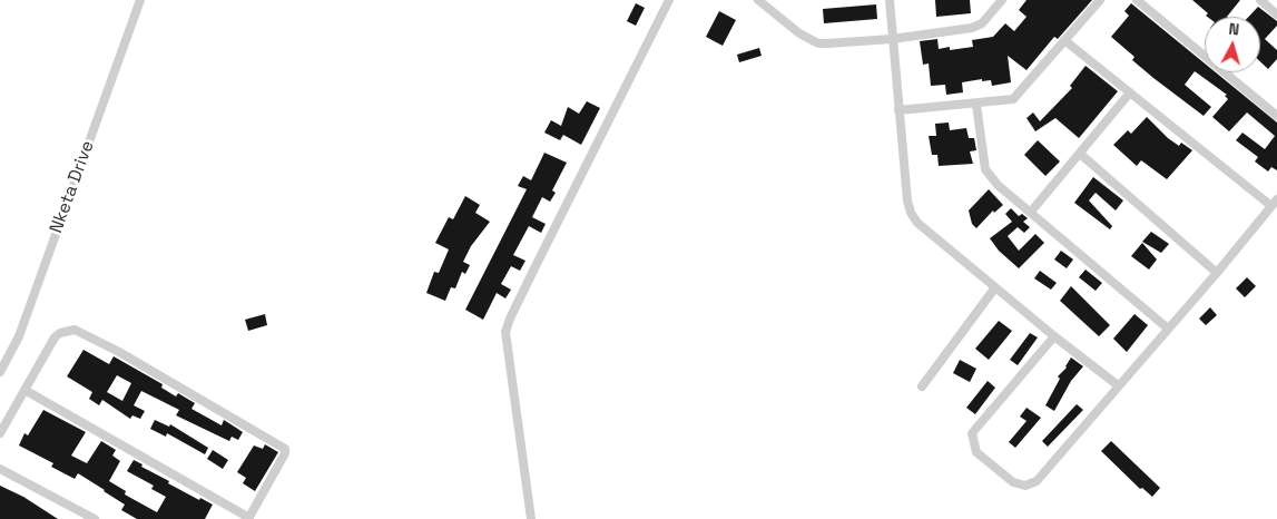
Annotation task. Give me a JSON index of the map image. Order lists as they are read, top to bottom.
{
  "streets": {
    "street": ["Nketa Drive"]
  },
  "north": "top"
}
